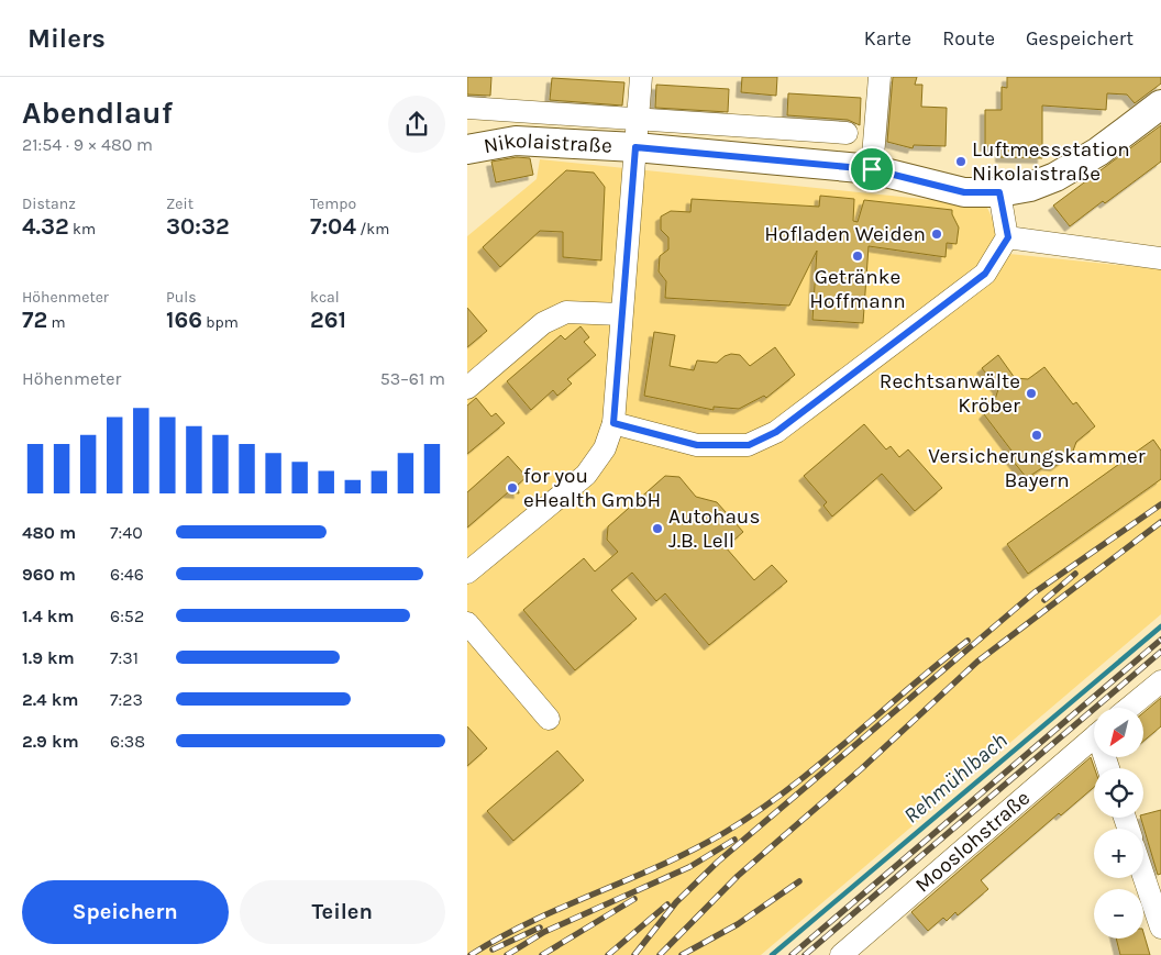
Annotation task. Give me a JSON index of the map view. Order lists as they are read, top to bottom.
{
  "streets": {
    "main road": ["Nikolaistraße"],
    "street": ["Mooslohstraße"]
  },
  "water": ["Rehmühlbach"],
  "places": [
    "Luftmessstation Nikolaistraße",
    "Hofladen Weiden",
    "Getränke Hoffmann",
    "Rechtsanwälte Kröber",
    "Versicherungskammer Bayern",
    "for you eHealth GmbH",
    "Autohaus J.B. Lell"
  ],
  "north": "bottom left",
  "page": {
    "header": "Milers",
    "nav": ["Karte", "Route", "Gespeichert"],
    "heading": ["Abendlauf", "21:54 · 9 × 480 m"],
    "stats": [
      ["Distanz", "4.32 km"],
      ["Zeit", "30:32"],
      ["Tempo", "7:04 /km"],
      ["Höhenmeter", "72 m"],
      ["Puls", "166 bpm"],
      ["kcal", "261"]
    ],
    "chart": ["Höhenmeter", "53–61 m"],
    "list": [
      {
        "name": "480 m",
        "note": "7:40"
      },
      {
        "name": "960 m",
        "note": "6:46"
      },
      {
        "name": "1.4 km",
        "note": "6:52"
      },
      {
        "name": "1.9 km",
        "note": "7:31"
      },
      {
        "name": "2.4 km",
        "note": "7:23"
      },
      {
        "name": "2.9 km",
        "note": "6:38"
      }
    ],
    "map_buttons": ["+", "−"],
    "buttons": ["Speichern", "Teilen"]
  }
}
